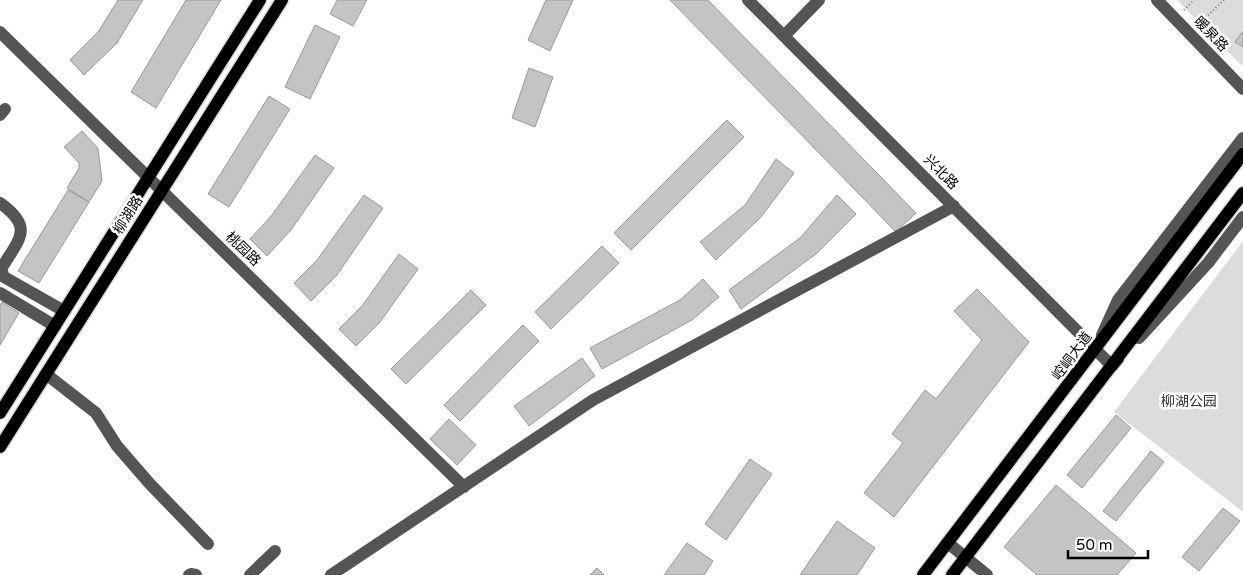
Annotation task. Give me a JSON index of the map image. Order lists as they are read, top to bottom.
{
  "streets": {
    "main road": ["柳湖路", "崆峒大道"],
    "street": ["暖泉路", "兴北路", "桃园路"]
  },
  "crossings": [
    ["兴北路", "崆峒大道"],
    ["柳湖路", "桃园路"]
  ],
  "parks": ["柳湖公园"],
  "scale_bar": "50 m"
}
